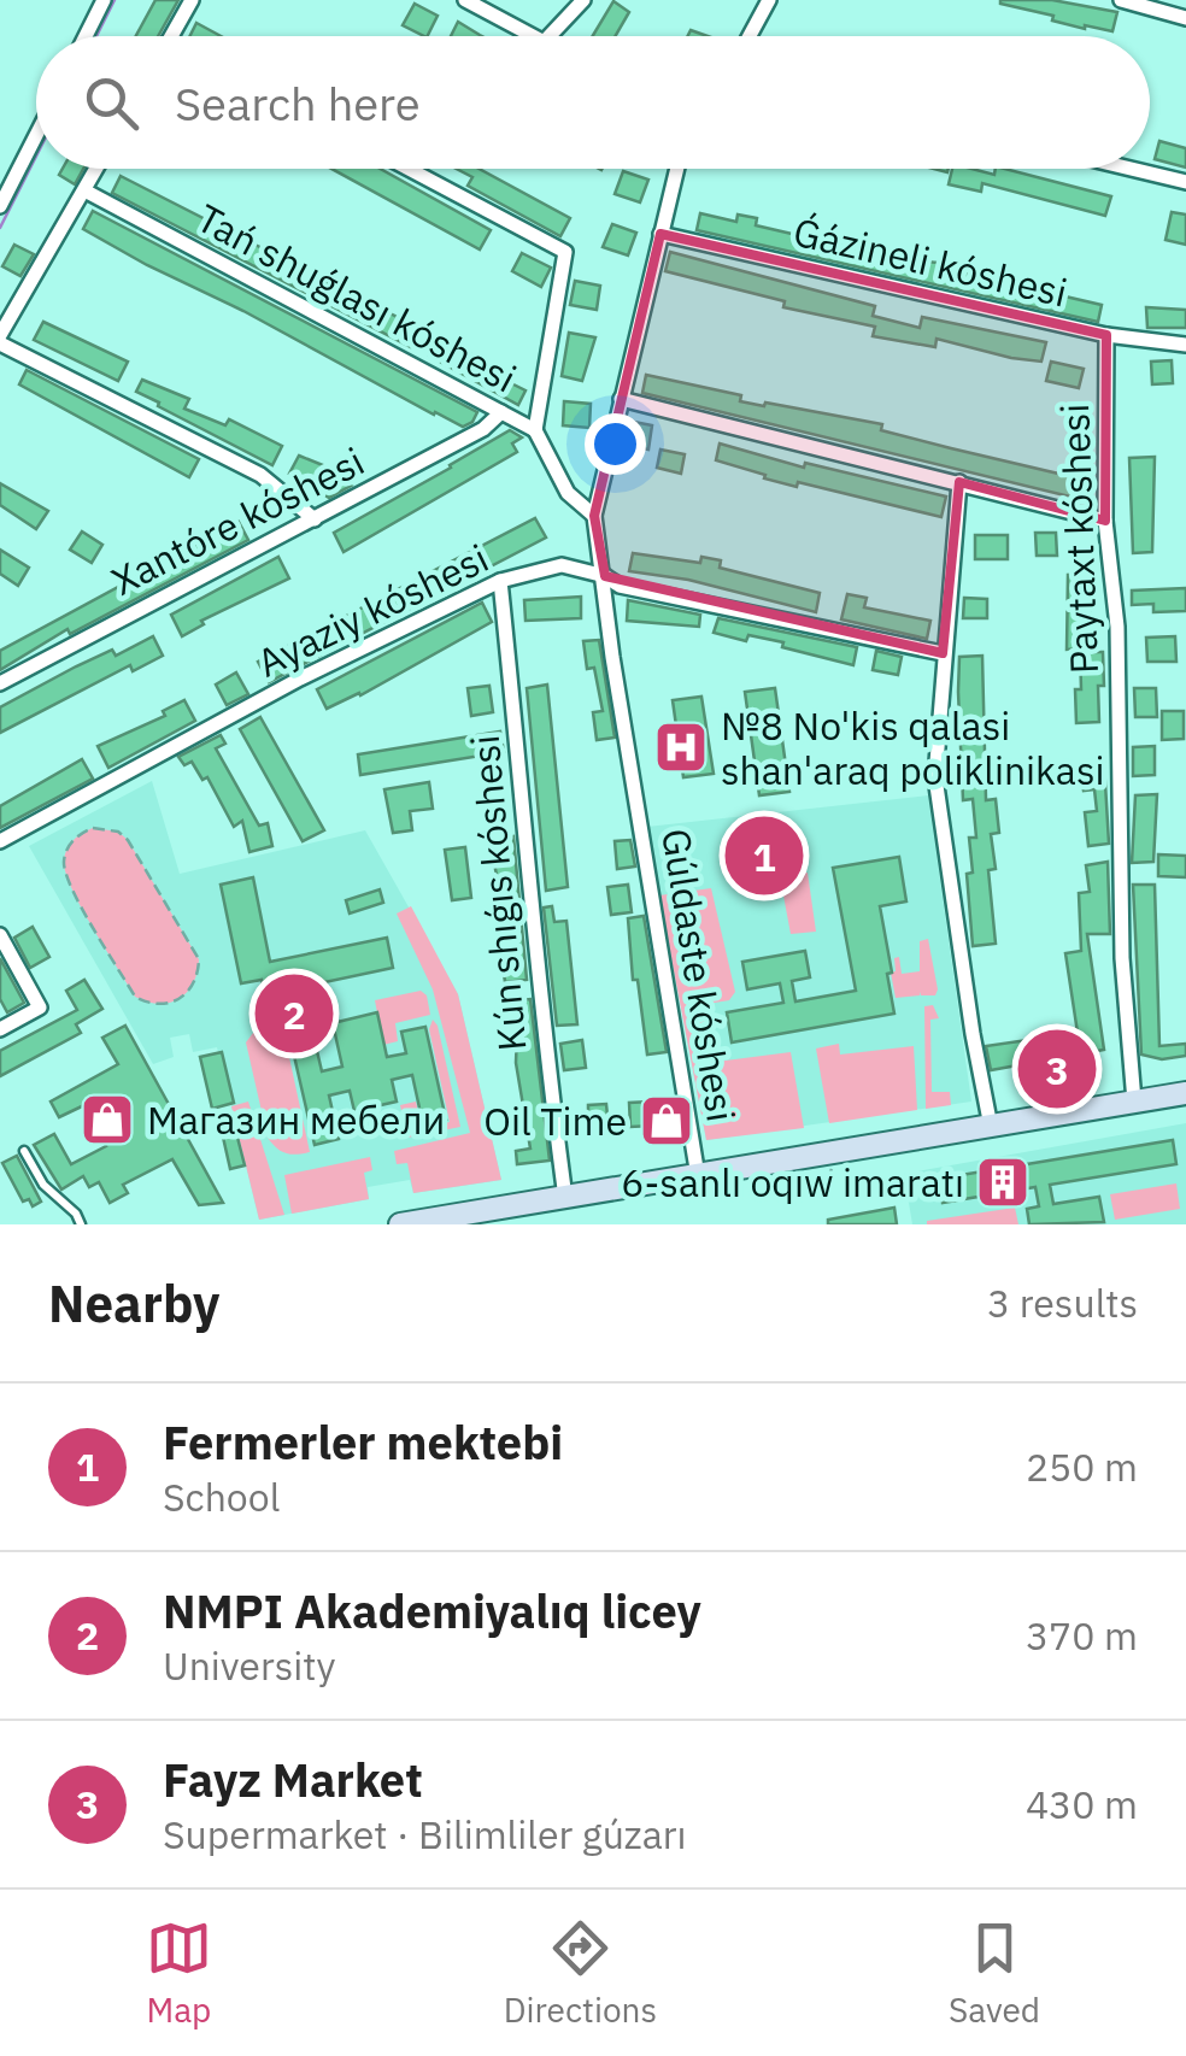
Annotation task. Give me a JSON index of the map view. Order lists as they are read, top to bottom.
{
  "streets": {
    "street": [
      "Ǵázineli kóshesi",
      "Tań shuǵlası kóshesi",
      "Xantóre kóshesi",
      "Paytaxt kóshesi",
      "Ayaziy kóshesi",
      "Kún shıǵıs kóshesi",
      "Gúldaste kóshesi"
    ]
  },
  "crossings": [
    ["Ǵázineli kóshesi", "Paytaxt kóshesi"],
    ["Ǵázineli kóshesi", "Gúldaste kóshesi"],
    ["Tań shuǵlası kóshesi", "Xantóre kóshesi"],
    ["Ayaziy kóshesi", "Kún shıǵıs kóshesi"],
    ["Ayaziy kóshesi", "Gúldaste kóshesi"]
  ],
  "places": {
    "hospital": ["№8 No'kis qalasi shan'araq poliklinikasi"],
    "shop": ["Магазин мебели", "Oil Time"],
    "building": ["6-sanlı oqıw imaratı"]
  },
  "page": {
    "search": "Search here",
    "pins": ["1", "2", "3"],
    "heading": ["Nearby", "3 results"],
    "list": [
      {
        "mark": "1",
        "name": "Fermerler mektebi",
        "note": "School",
        "value": "250 m"
      },
      {
        "mark": "2",
        "name": "NMPI Akademiyalıq licey",
        "note": "University",
        "value": "370 m"
      },
      {
        "mark": "3",
        "name": "Fayz Market",
        "note": "Supermarket · Bilimliler gúzarı",
        "value": "430 m"
      }
    ],
    "nav": ["Map", "Directions", "Saved"]
  }
}
